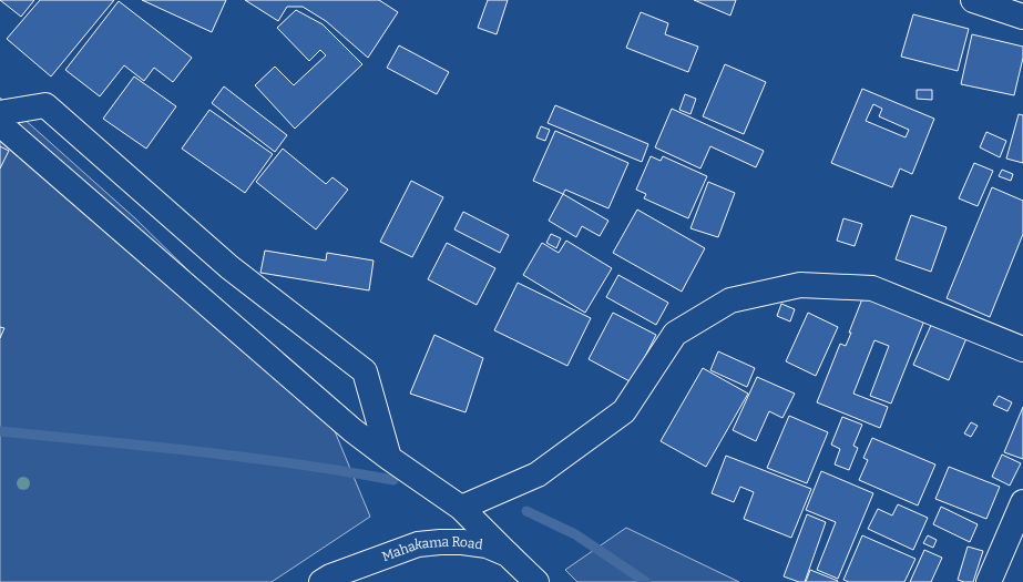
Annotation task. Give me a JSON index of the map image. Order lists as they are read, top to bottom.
{
  "streets": {
    "street": ["Mahakama Road"]
  }
}
